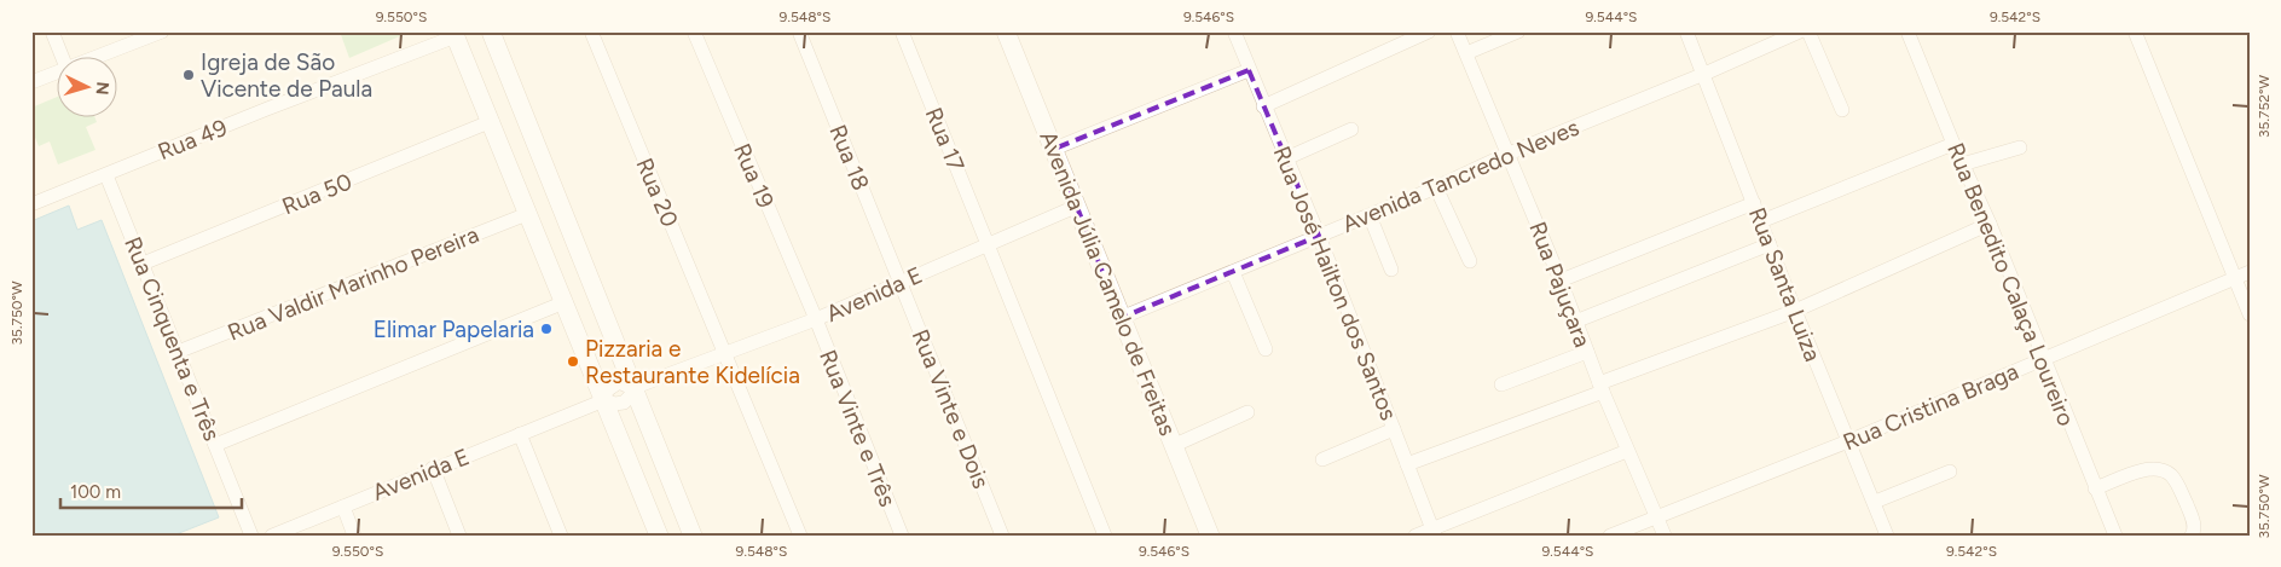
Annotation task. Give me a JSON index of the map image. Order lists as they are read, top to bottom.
{
  "streets": {
    "street": [
      "Rua 49",
      "Rua 17",
      "Rua 18",
      "Rua 19",
      "Avenida Tancredo Neves",
      "Rua 20",
      "Rua 50",
      "Rua Valdir Marinho Pereira",
      "Avenida Júlia Camelo de Freitas",
      "Rua José Hailton dos Santos",
      "Rua Pajuçara",
      "Rua Santa Luiza",
      "Rua Benedito Calaça Loureiro",
      "Avenida E",
      "Rua Cinquenta e Três",
      "Rua Cristina Braga",
      "Rua Vinte e Dois",
      "Rua Vinte e Três"
    ]
  },
  "crossings": [
    ["Rua 49", "Rua Cinquenta e Três"],
    ["Rua 17", "Avenida E"],
    ["Rua 18", "Avenida E"],
    ["Rua 18", "Rua Vinte e Dois"],
    ["Rua 19", "Avenida E"],
    ["Rua 19", "Rua Vinte e Três"],
    ["Avenida Tancredo Neves", "Avenida Júlia Camelo de Freitas"],
    ["Avenida Tancredo Neves", "Rua José Hailton dos Santos"],
    ["Avenida Tancredo Neves", "Rua Pajuçara"],
    ["Avenida Tancredo Neves", "Rua Santa Luiza"],
    ["Rua 20", "Avenida E"],
    ["Rua 50", "Rua Cinquenta e Três"],
    ["Rua Valdir Marinho Pereira", "Rua Cinquenta e Três"],
    ["Avenida Júlia Camelo de Freitas", "Avenida E"],
    ["Rua Pajuçara", "Rua Cristina Braga"],
    ["Rua Santa Luiza", "Rua Cristina Braga"],
    ["Rua Benedito Calaça Loureiro", "Rua Cristina Braga"],
    ["Avenida E", "Rua Vinte e Dois"],
    ["Avenida E", "Rua Vinte e Três"]
  ],
  "places": ["Igreja de São Vicente de Paula", "Elimar Papelaria", "Pizzaria e Restaurante Kidelícia"],
  "scale_bar": "100 m",
  "north": "right",
  "coordinates": [
    "9.550°S",
    "9.548°S",
    "9.546°S",
    "9.544°S",
    "9.542°S",
    "35.752°W",
    "35.750°W"
  ]
}
